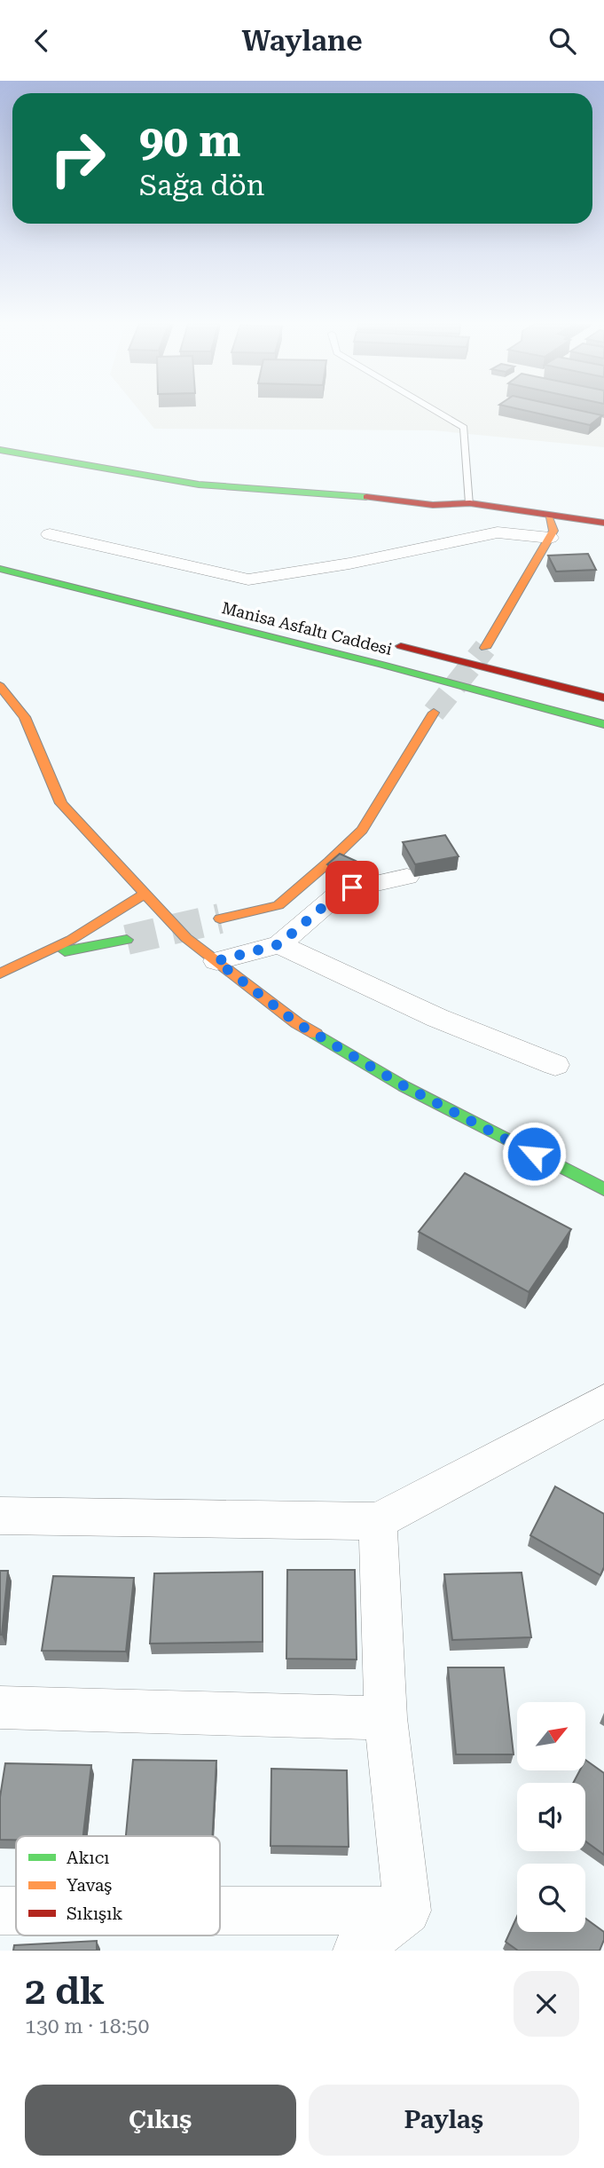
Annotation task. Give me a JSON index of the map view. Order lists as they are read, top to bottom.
{
  "streets": {
    "main road": ["Manisa Asfaltı Caddesi"]
  },
  "legend": ["Akıcı", "Yavaş", "Sıkışık"],
  "north": "top right",
  "page": {
    "header": "Waylane",
    "turn": ["90 m", "Sağa dön"],
    "heading": ["2 dk", "130 m · 18:50"],
    "buttons": ["Çıkış", "Paylaş"]
  }
}
